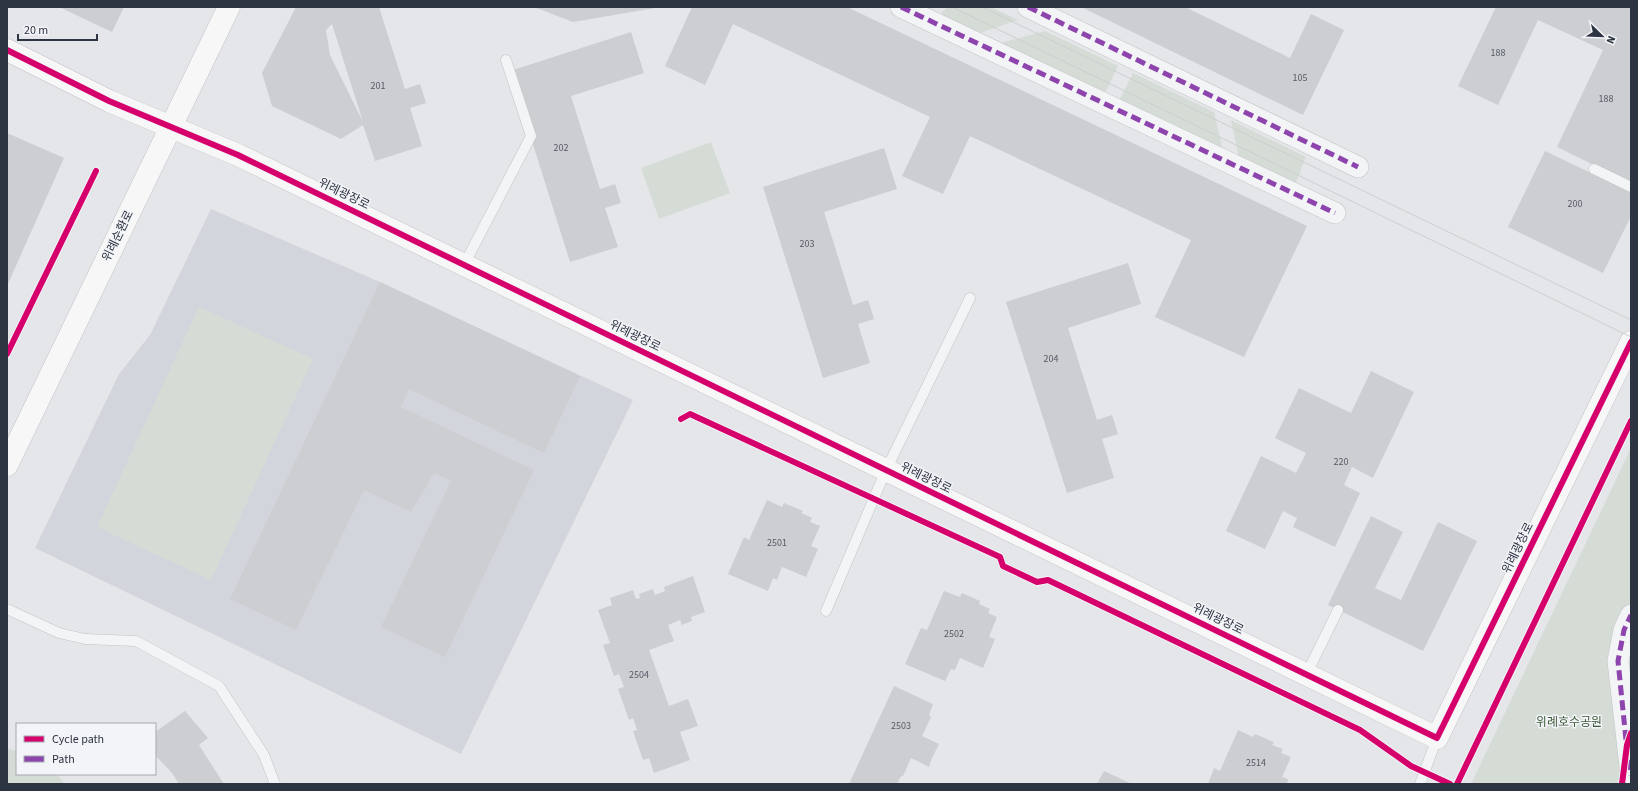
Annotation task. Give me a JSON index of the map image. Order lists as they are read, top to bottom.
{
  "streets": {
    "street": ["위례광장로", "위례순환로"]
  },
  "crossings": [
    ["위례광장로", "위례순환로"]
  ],
  "parks": ["위례호수공원"],
  "house_numbers": [
    "188",
    "105",
    "201",
    "188",
    "202",
    "200",
    "203",
    "204",
    "220",
    "2501",
    "2502",
    "2504",
    "2503",
    "2514"
  ],
  "legend": ["Cycle path", "Path"],
  "scale_bar": "20 m",
  "north": "bottom right"
}
